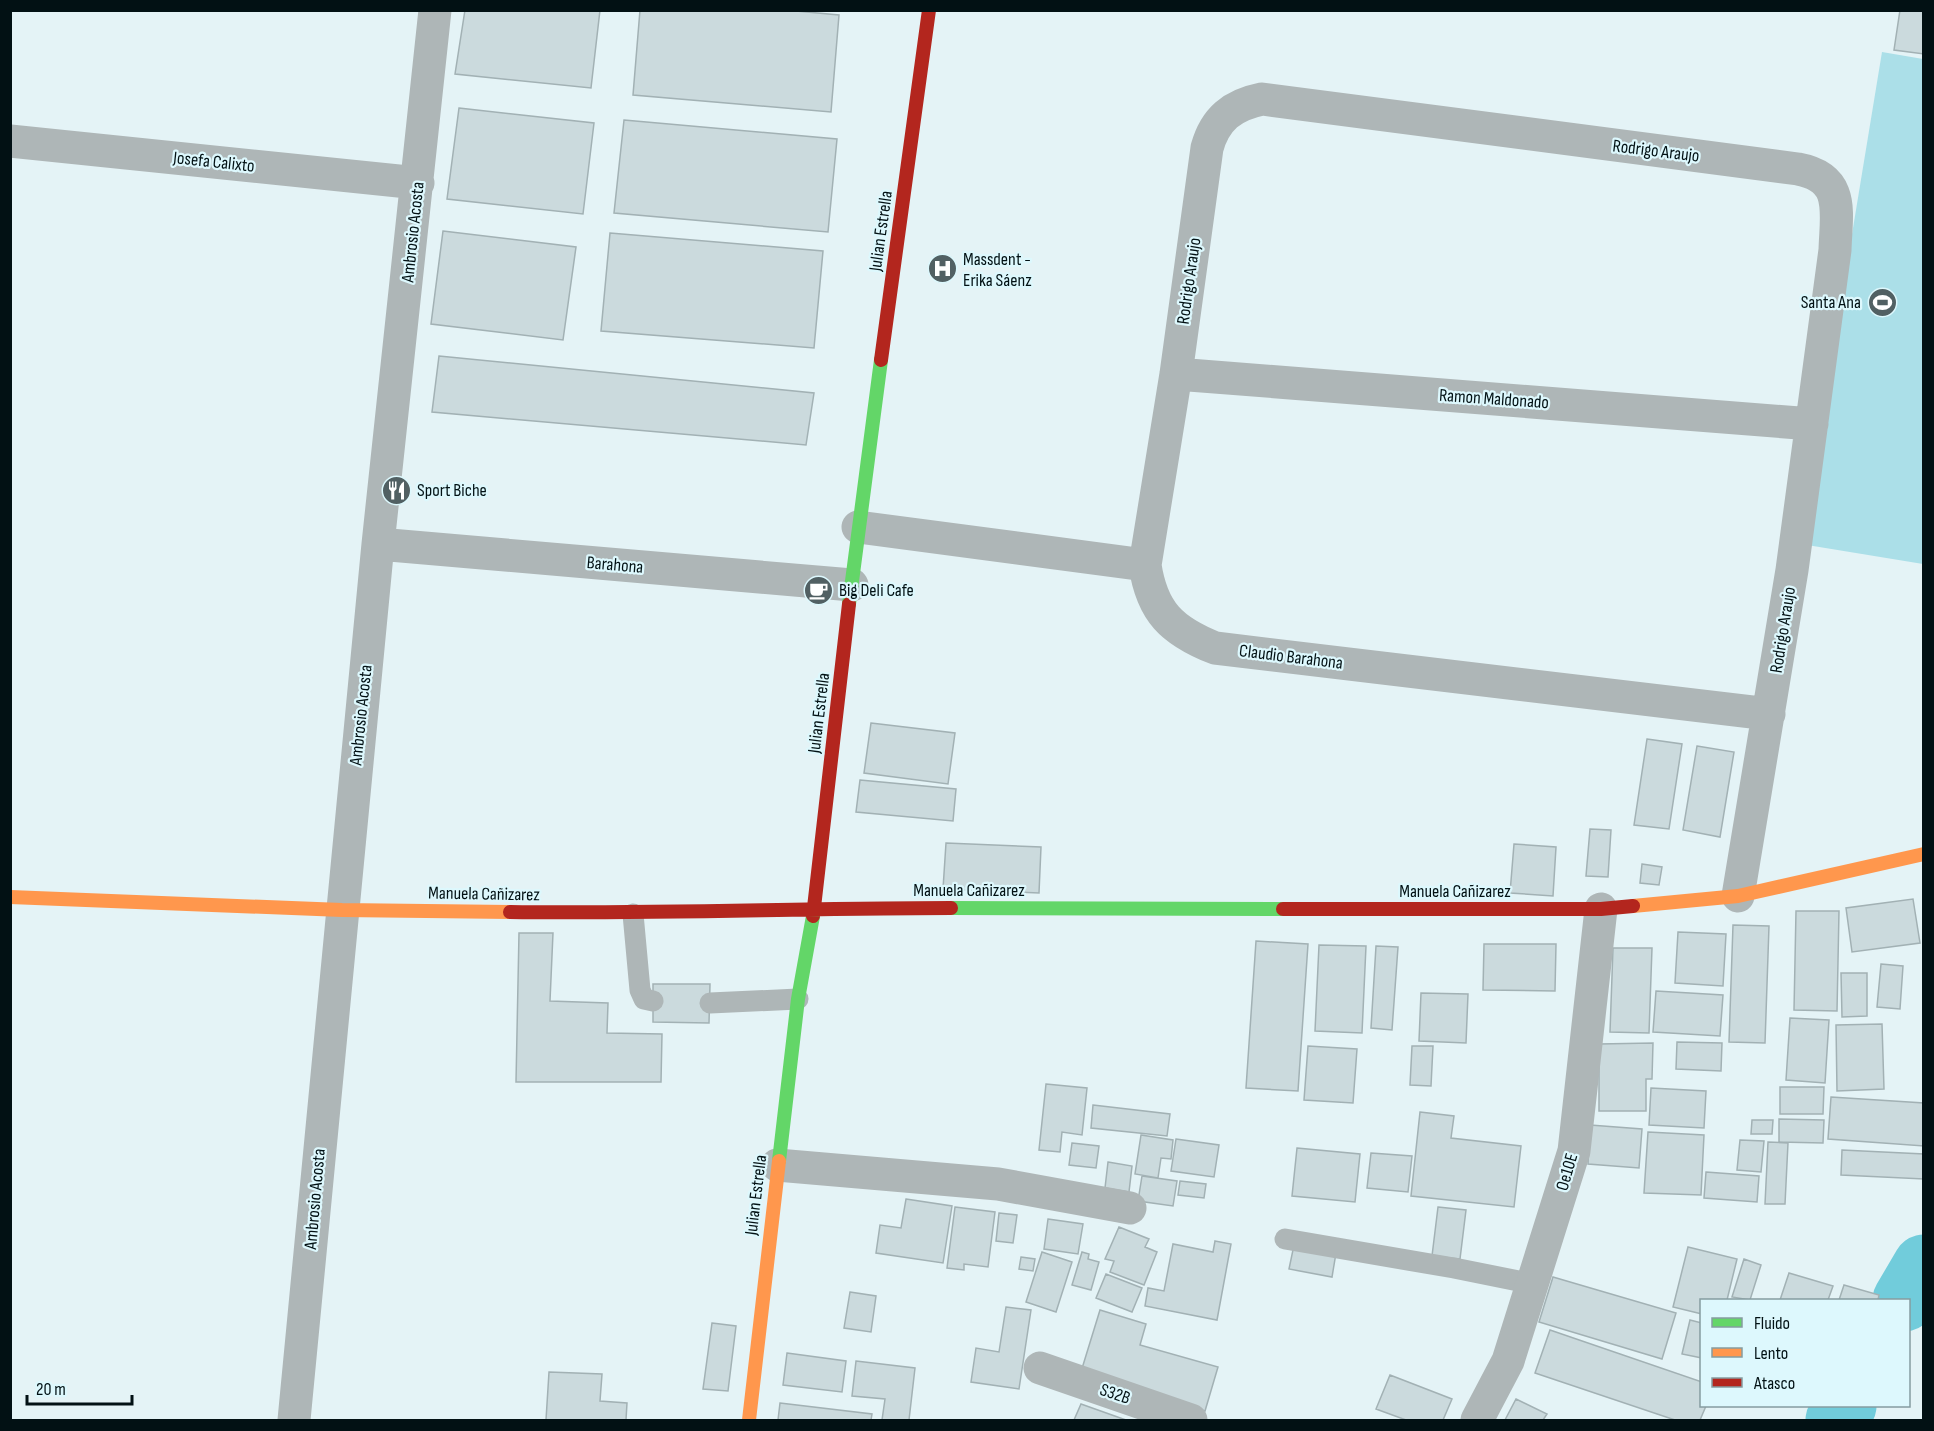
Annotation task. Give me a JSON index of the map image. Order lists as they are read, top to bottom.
{
  "streets": {
    "street": [
      "Rodrigo Araujo",
      "Josefa Calixto",
      "Julian Estrella",
      "Ambrosio Acosta",
      "Ramon Maldonado",
      "Barahona",
      "Claudio Barahona",
      "Manuela Cañizarez",
      "Oe10E",
      "S32B"
    ]
  },
  "crossings": [
    ["Rodrigo Araujo", "Ramon Maldonado"],
    ["Rodrigo Araujo", "Claudio Barahona"],
    ["Rodrigo Araujo", "Manuela Cañizarez"],
    ["Josefa Calixto", "Ambrosio Acosta"],
    ["Julian Estrella", "Barahona"],
    ["Julian Estrella", "Manuela Cañizarez"],
    ["Ambrosio Acosta", "Barahona"],
    ["Ambrosio Acosta", "Manuela Cañizarez"],
    ["Manuela Cañizarez", "Oe10E"]
  ],
  "places": {
    "hospital": ["Massdent - Erika Sáenz"],
    "sports": ["Santa Ana"],
    "restaurant": ["Sport Biche"],
    "cafe": ["Big Deli Cafe"]
  },
  "legend": ["Fluido", "Lento", "Atasco"],
  "scale_bar": "20 m"
}
